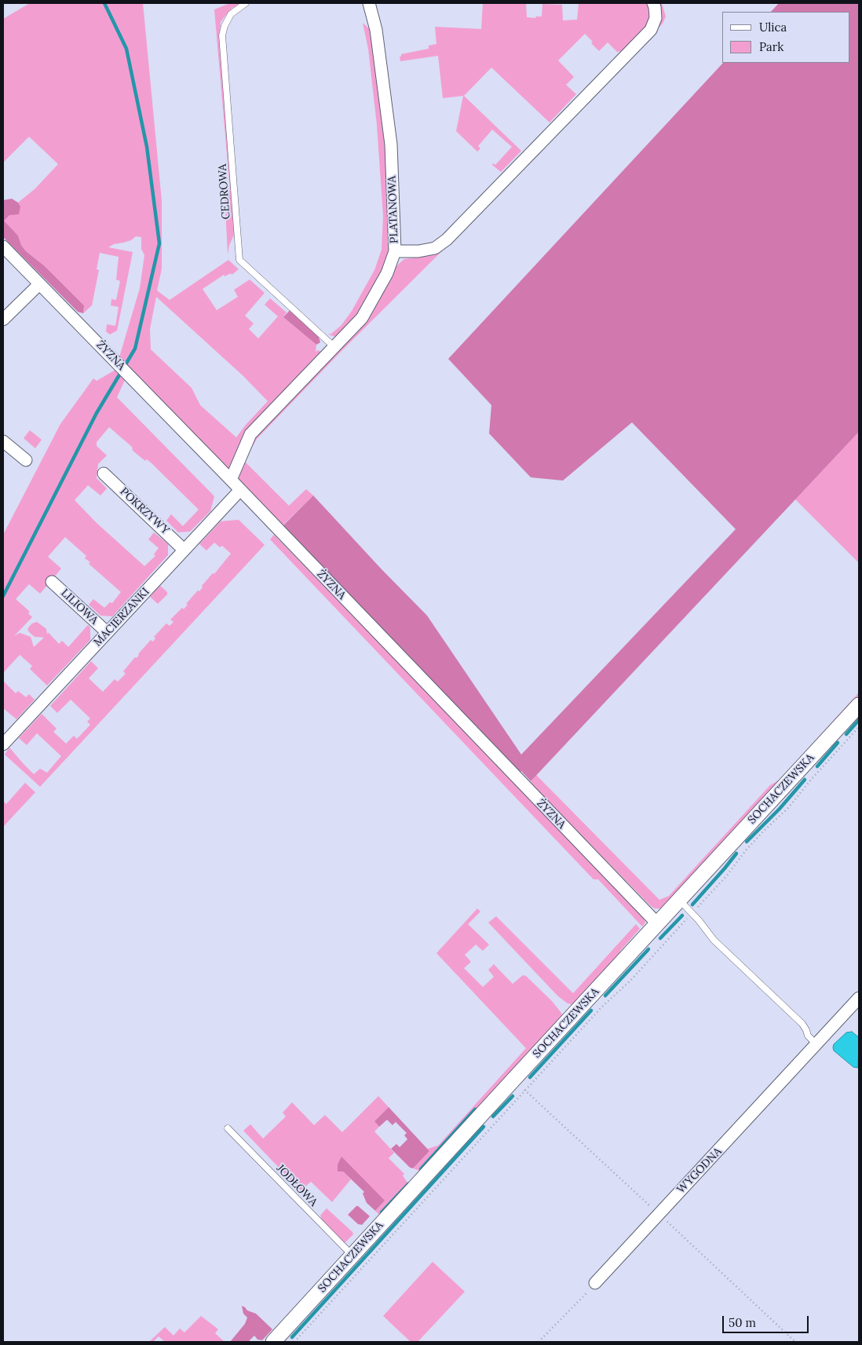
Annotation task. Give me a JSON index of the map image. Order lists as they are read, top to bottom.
{
  "streets": {
    "street": [
      "PLATANOWA",
      "ŻYZNA",
      "POKRZYWY",
      "LILIOWA",
      "MACIERZANKI",
      "SOCHACZEWSKA",
      "WYGODNA"
    ],
    "lane": ["CEDROWA", "JODŁOWA"]
  },
  "crossings": [
    ["CEDROWA", "PLATANOWA"],
    ["PLATANOWA", "ŻYZNA"],
    ["ŻYZNA", "MACIERZANKI"],
    ["ŻYZNA", "SOCHACZEWSKA"],
    ["POKRZYWY", "MACIERZANKI"],
    ["LILIOWA", "MACIERZANKI"],
    ["SOCHACZEWSKA", "JODŁOWA"]
  ],
  "legend": ["Ulica", "Park"],
  "scale_bar": "50 m"
}
